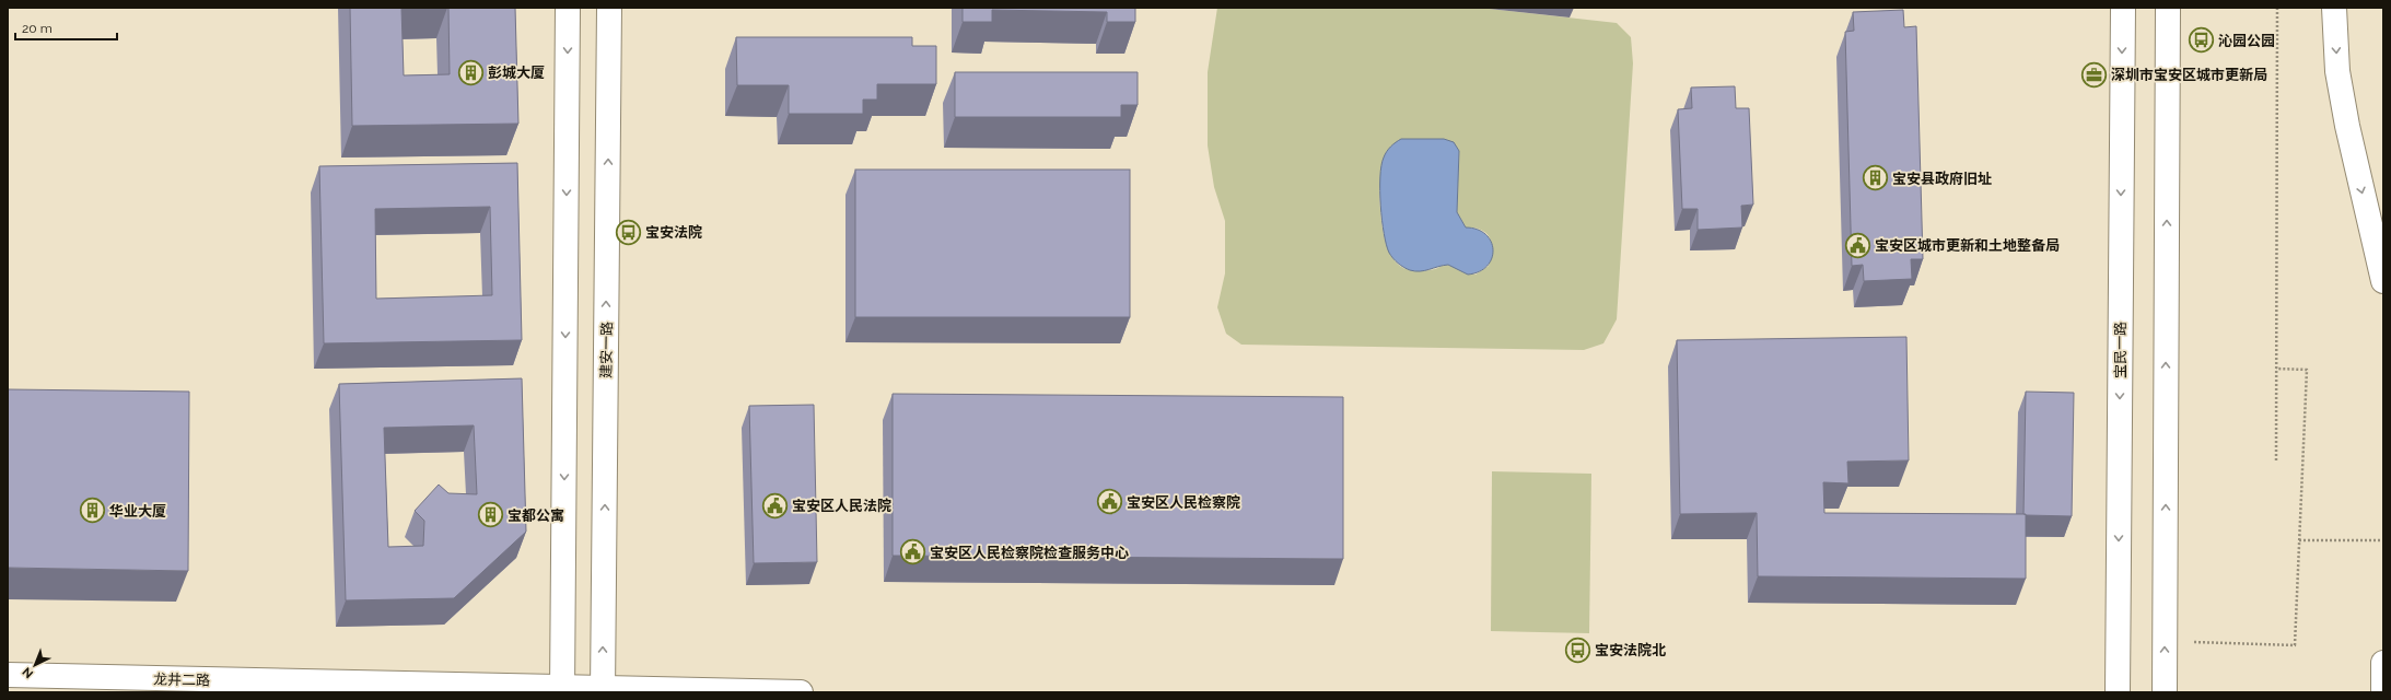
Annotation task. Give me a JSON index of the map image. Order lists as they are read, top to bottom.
{
  "streets": {
    "main road": ["建安一路", "宝民一路", "龙井二路"]
  },
  "crossings": [
    ["建安一路", "龙井二路"]
  ],
  "places": {
    "bus stop": ["沁园公园", "宝安法院", "宝安法院北"],
    "building": [
      "彭城大厦",
      "宝安县政府旧址",
      "华业大厦",
      "宝都公寓"
    ],
    "office": ["深圳市宝安区城市更新局"],
    "public building": [
      "宝安区城市更新和土地整备局",
      "宝安区人民检察院",
      "宝安区人民法院",
      "宝安区人民检察院检查服务中心"
    ]
  },
  "scale_bar": "20 m",
  "north": "bottom left"
}
